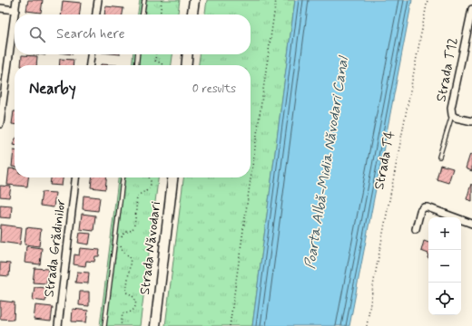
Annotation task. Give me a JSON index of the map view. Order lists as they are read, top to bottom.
{
  "streets": {
    "main road": ["Strada Năvodari"],
    "street": ["Strada T12", "Strada Grădinilor"],
    "path": ["Strada T4"]
  },
  "water": ["Poarta Albă-Midia Năvodari Canal"],
  "page": {
    "search": "Search here",
    "heading": ["Nearby", "0 results"],
    "map_buttons": ["+", "−"]
  }
}
